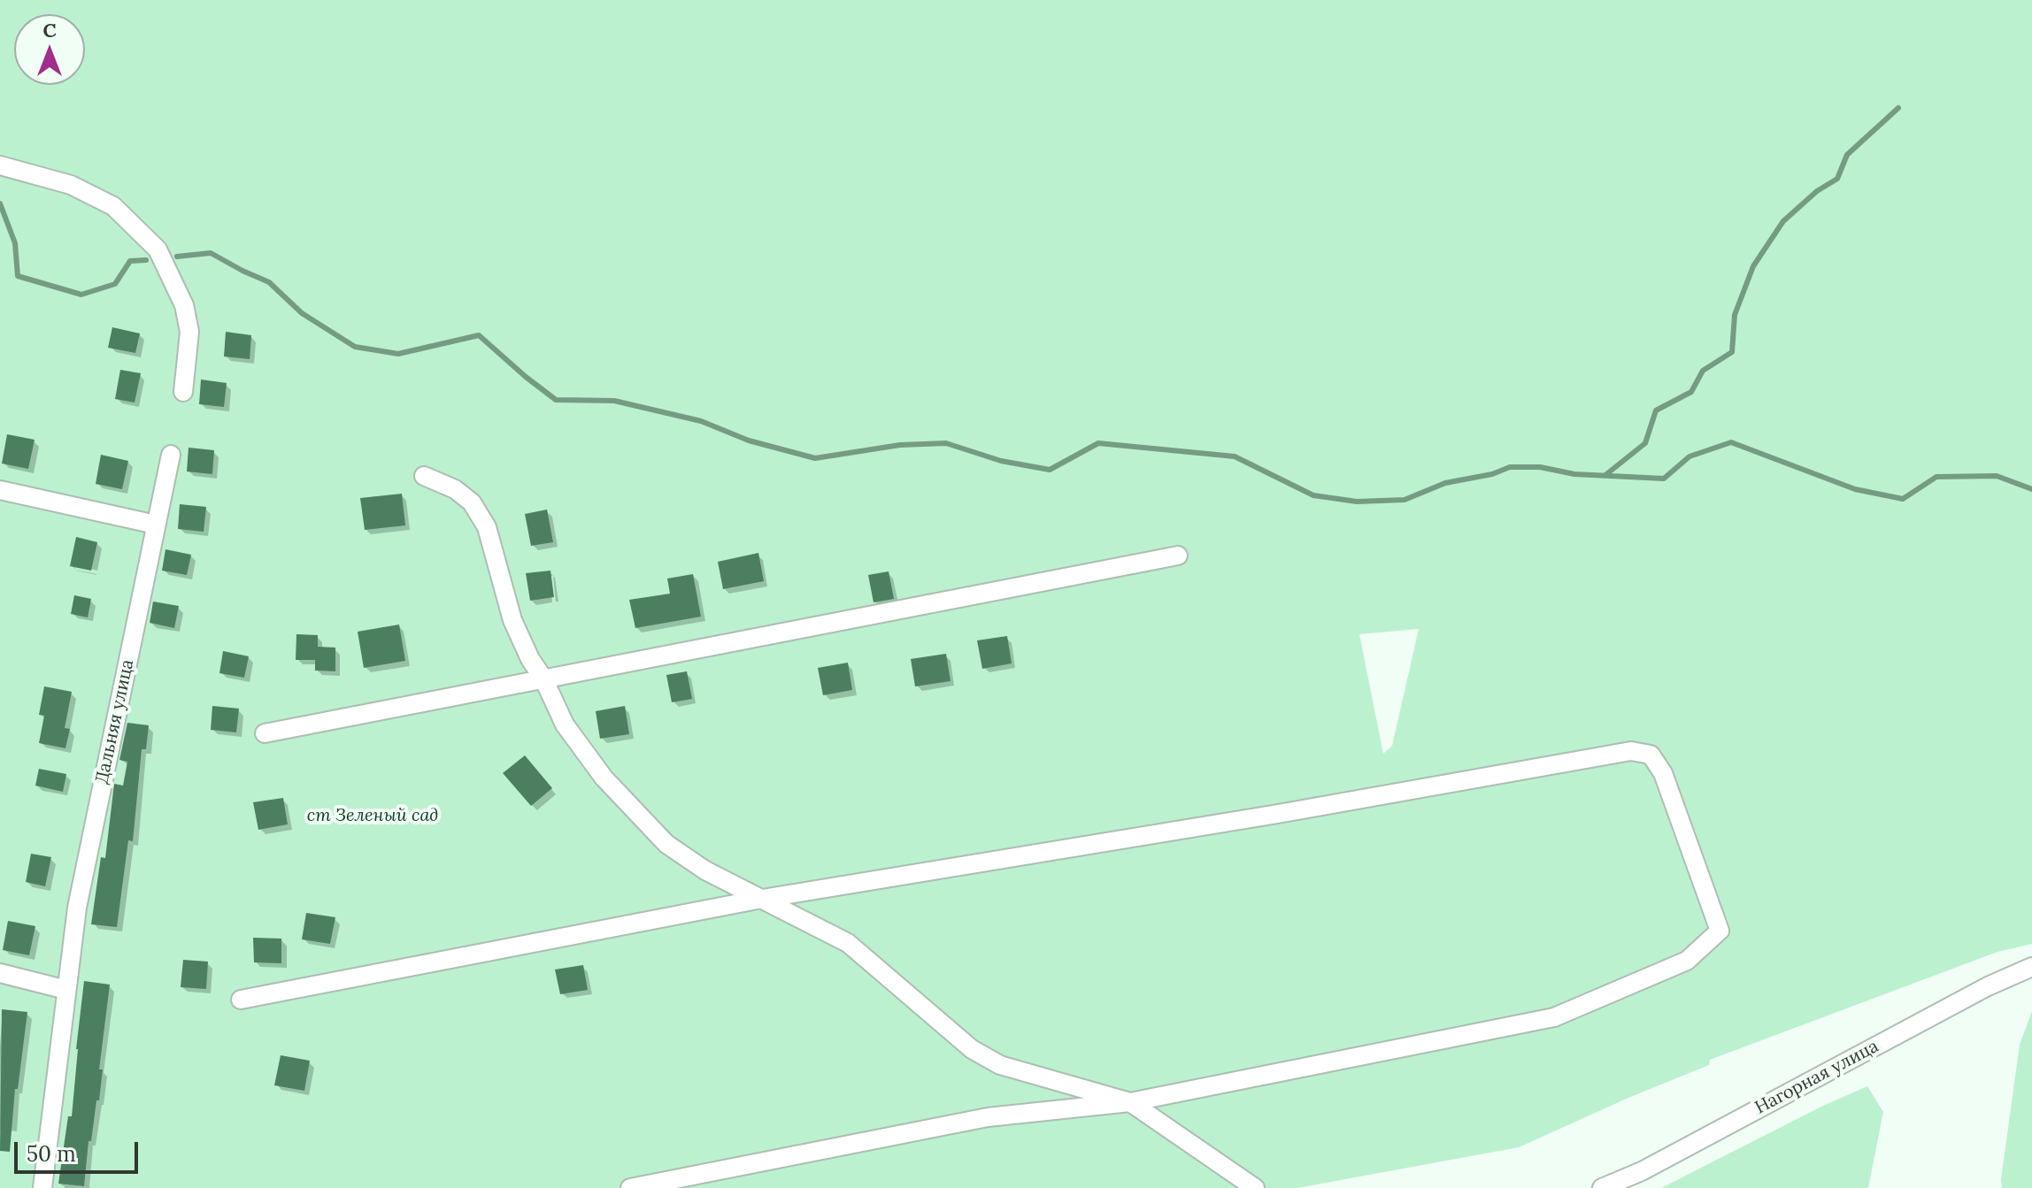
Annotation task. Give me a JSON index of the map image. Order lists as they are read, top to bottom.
{
  "streets": {
    "street": ["Дальняя улица", "Нагорная улица"]
  },
  "parks": ["ст Зеленый сад"],
  "scale_bar": "50 m",
  "north": "top"
}
